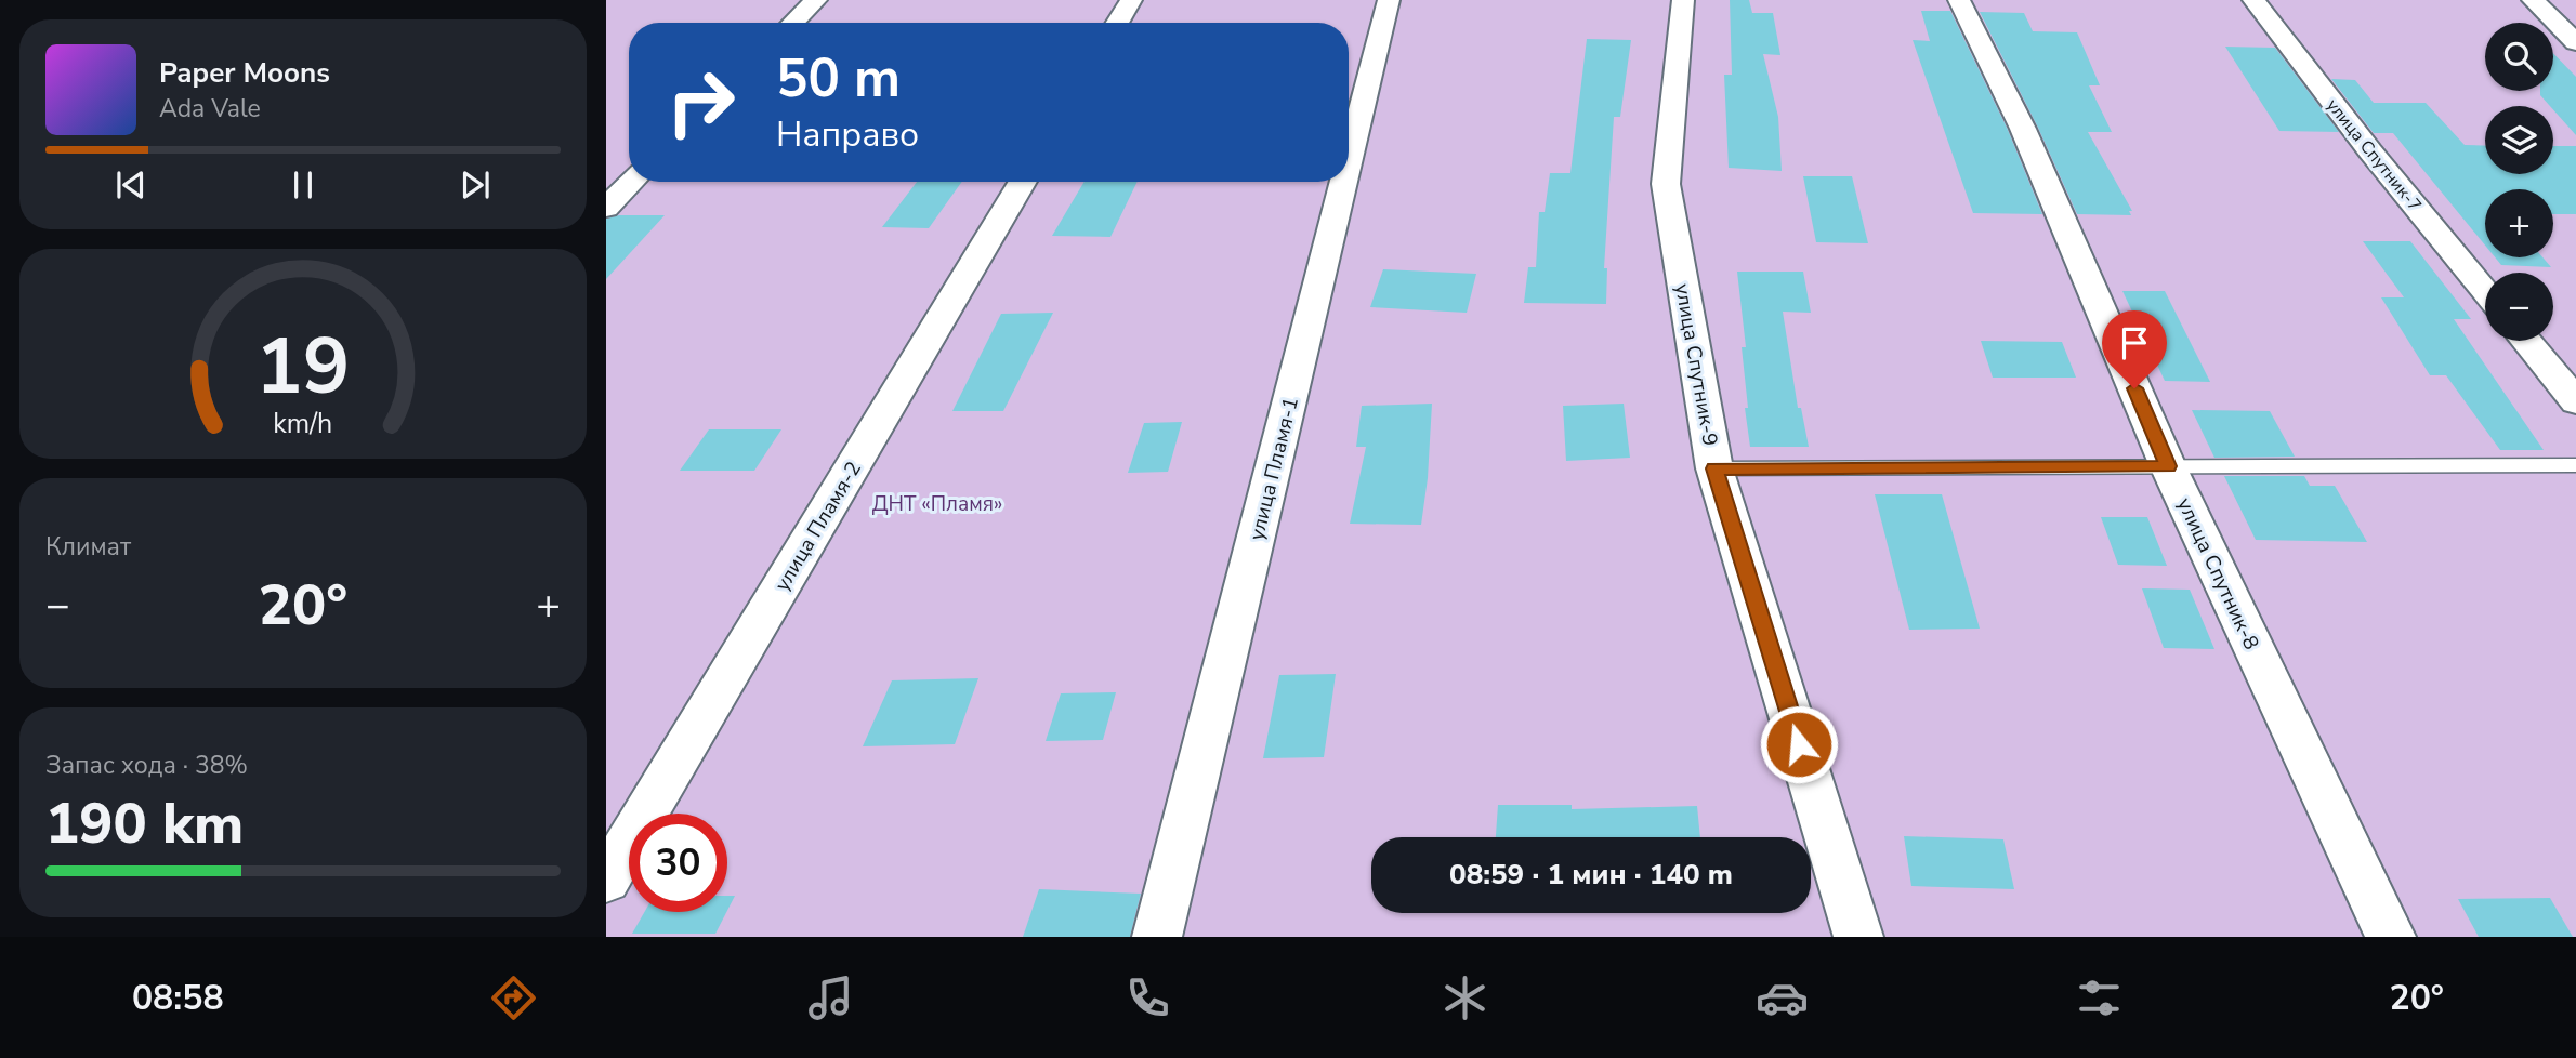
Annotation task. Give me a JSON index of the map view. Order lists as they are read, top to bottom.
{
  "streets": {
    "street": [
      "улица Спутник-7",
      "улица Спутник-9",
      "улица Пламя-1",
      "улица Пламя-2",
      "улица Спутник-8"
    ]
  },
  "parks": ["ДНТ «Пламя»"],
  "page": {
    "map_buttons": ["+", "−"],
    "turn": ["50 m", "Направо"],
    "song": ["Paper Moons", "Ada Vale"],
    "tile": [
      "Климат",
      ["Запас хода · 38%", "190 km"]
    ],
    "heat": ["−", "20°", "+"],
    "limit": "30",
    "trip": "08:59 · 1 мин · 140 m",
    "tabs": ["08:58", "20°"],
    "gauge": ["19", "km/h"]
  }
}
